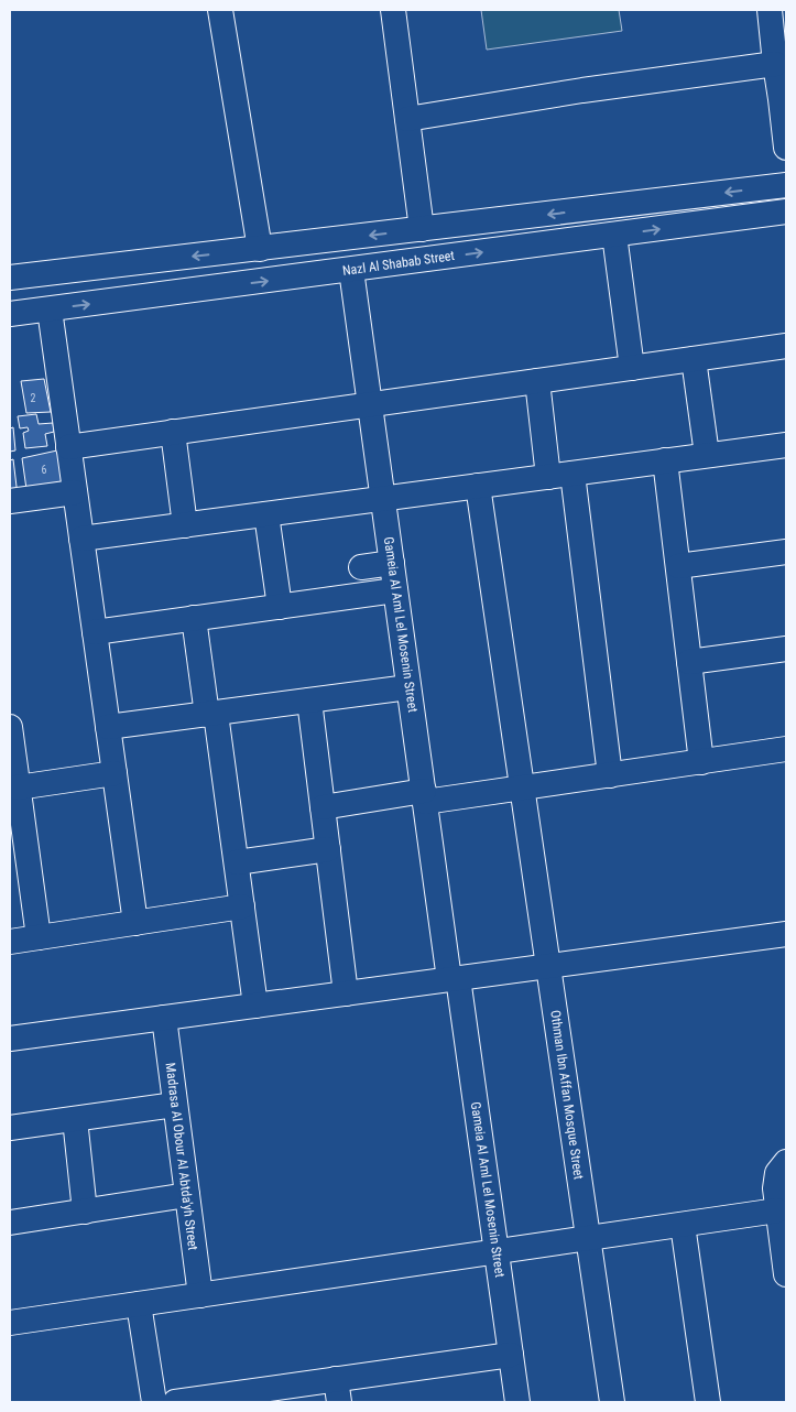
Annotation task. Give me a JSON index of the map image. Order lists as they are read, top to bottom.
{
  "streets": {
    "street": [
      "Nazl Al Shabab Street",
      "Gameia Al Aml Lel Mosenin Street",
      "Othman Ibn Affan Mosque Street",
      "Madrasa Al Obour Al Abtda'yh Street"
    ]
  },
  "crossings": [
    ["Nazl Al Shabab Street", "Gameia Al Aml Lel Mosenin Street"]
  ],
  "house_numbers": ["2", "6"]
}
